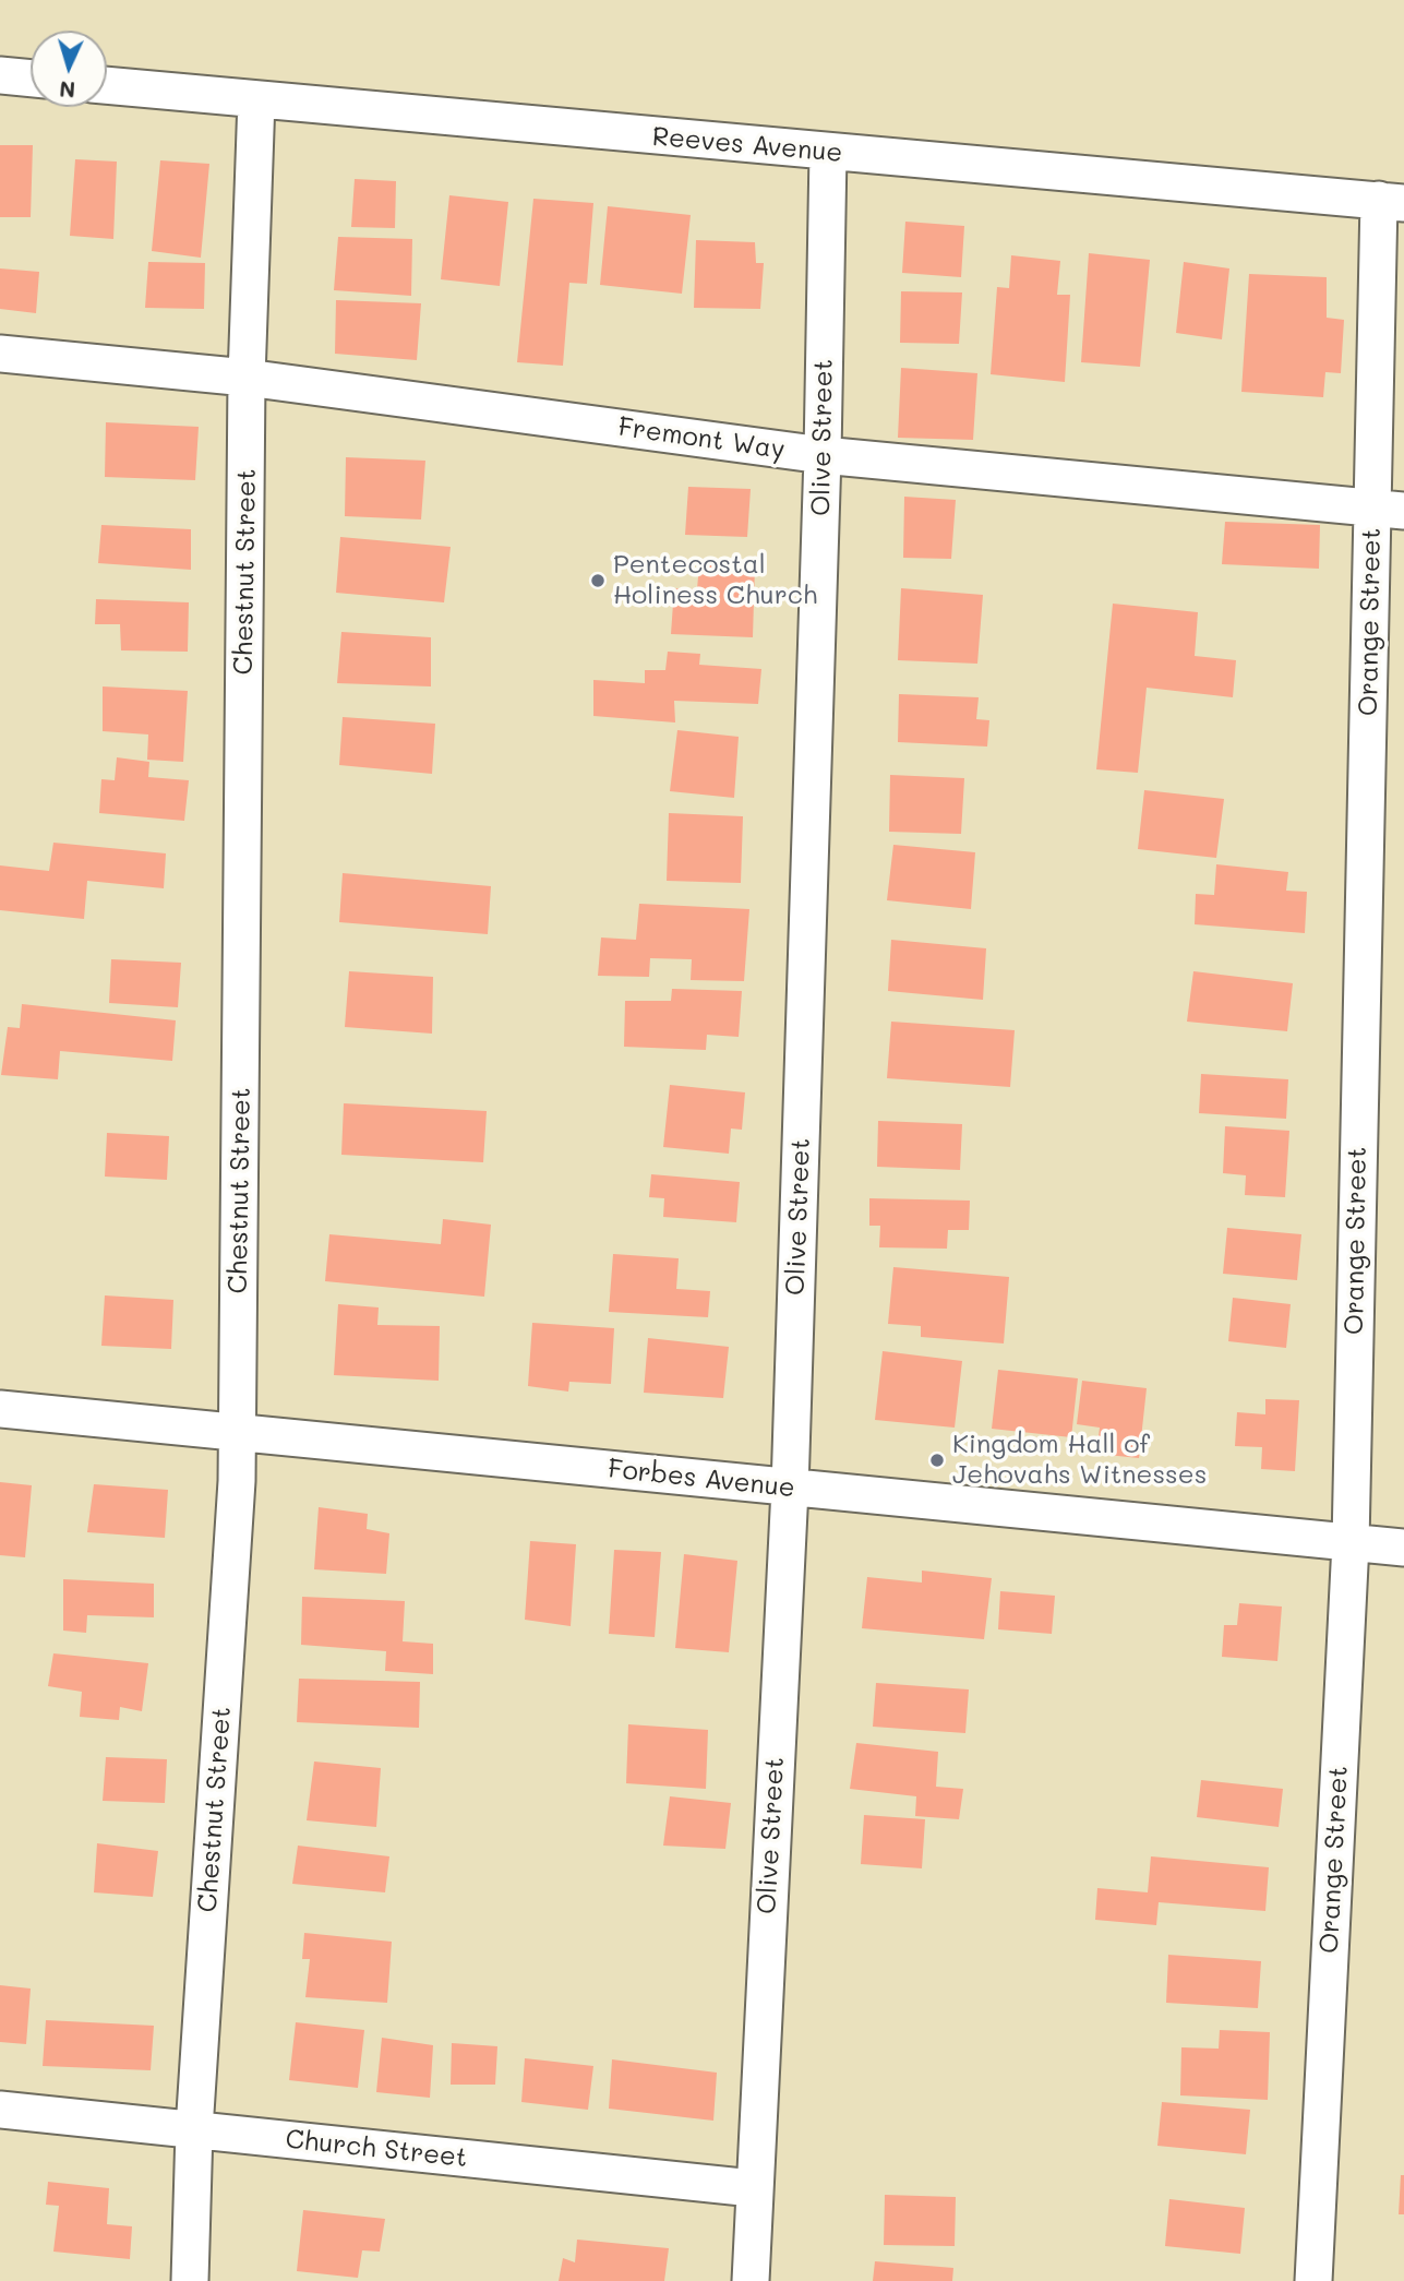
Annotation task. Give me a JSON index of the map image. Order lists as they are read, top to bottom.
{
  "streets": {
    "street": [
      "Reeves Avenue",
      "Olive Street",
      "Fremont Way",
      "Chestnut Street",
      "Orange Street",
      "Forbes Avenue",
      "Church Street"
    ]
  },
  "crossings": [
    ["Reeves Avenue", "Olive Street"],
    ["Reeves Avenue", "Chestnut Street"],
    ["Reeves Avenue", "Orange Street"],
    ["Olive Street", "Fremont Way"],
    ["Olive Street", "Forbes Avenue"],
    ["Olive Street", "Church Street"],
    ["Fremont Way", "Chestnut Street"],
    ["Fremont Way", "Orange Street"],
    ["Chestnut Street", "Forbes Avenue"],
    ["Chestnut Street", "Church Street"],
    ["Orange Street", "Forbes Avenue"]
  ],
  "places": ["Pentecostal Holiness Church", "Kingdom Hall of Jehovahs Witnesses"],
  "north": "bottom"
}
